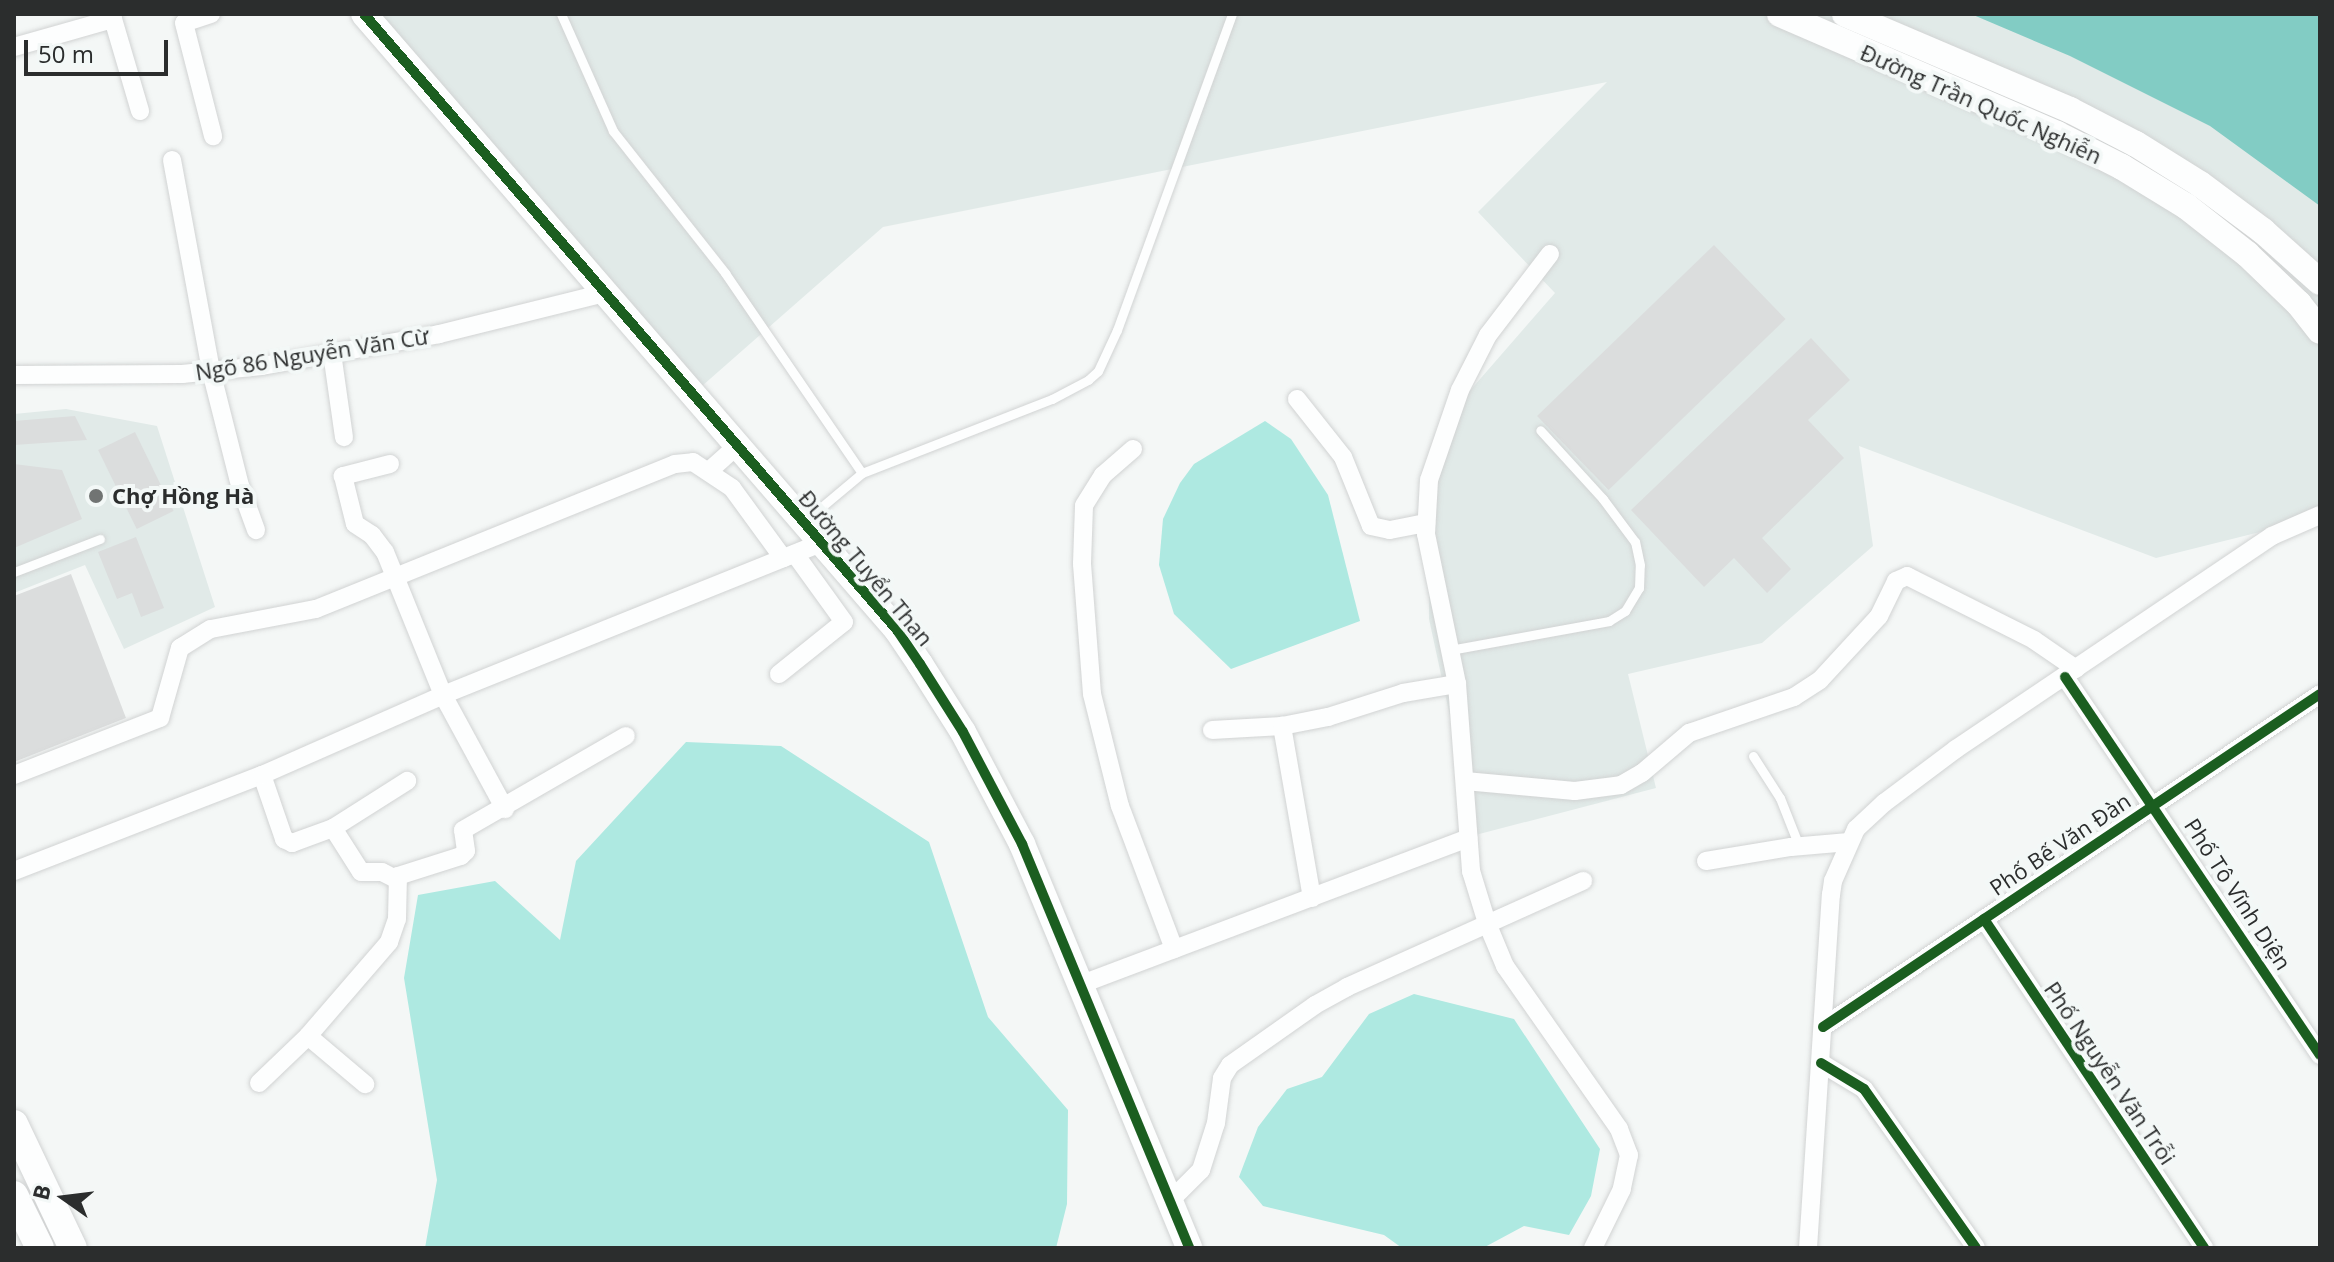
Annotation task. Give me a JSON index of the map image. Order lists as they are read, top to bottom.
{
  "streets": {
    "street": [
      "Đường Trần Quốc Nghiễn",
      "Ngõ 86 Nguyễn Văn Cừ",
      "Đường Tuyển Than",
      "Phố Bế Văn Đàn",
      "Phố Tô Vĩnh Diện",
      "Phố Nguyễn Văn Trỗi"
    ]
  },
  "crossings": [
    ["Ngõ 86 Nguyễn Văn Cừ", "Đường Tuyển Than"],
    ["Phố Bế Văn Đàn", "Phố Tô Vĩnh Diện"],
    ["Phố Bế Văn Đàn", "Phố Nguyễn Văn Trỗi"]
  ],
  "places": ["Chợ Hồng Hà"],
  "scale_bar": "50 m",
  "north": "left"
}
